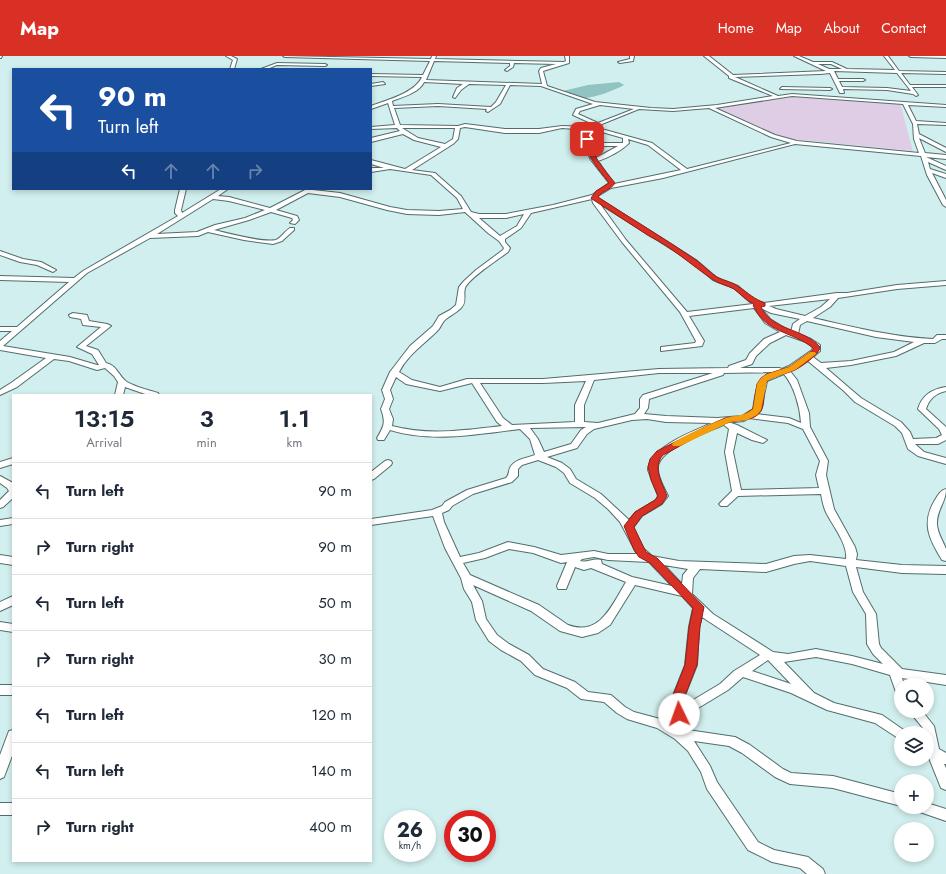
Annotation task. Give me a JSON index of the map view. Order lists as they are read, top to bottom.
{
  "page": {
    "header": "Map",
    "nav": [
      "Home",
      "Map",
      "About",
      "Contact"
    ],
    "turn": ["90 m", "Turn left"],
    "eta": [
      "13:15",
      "Arrival",
      "3",
      "min",
      "1.1",
      "km"
    ],
    "list": [
      {
        "name": "Turn left",
        "value": "90 m"
      },
      {
        "name": "Turn right",
        "value": "90 m"
      },
      {
        "name": "Turn left",
        "value": "50 m"
      },
      {
        "name": "Turn right",
        "value": "30 m"
      },
      {
        "name": "Turn left",
        "value": "120 m"
      },
      {
        "name": "Turn left",
        "value": "140 m"
      },
      {
        "name": "Turn right",
        "value": "400 m"
      }
    ],
    "map_buttons": ["+", "−"],
    "speed": "26 km/h",
    "limit": "30"
  }
}
